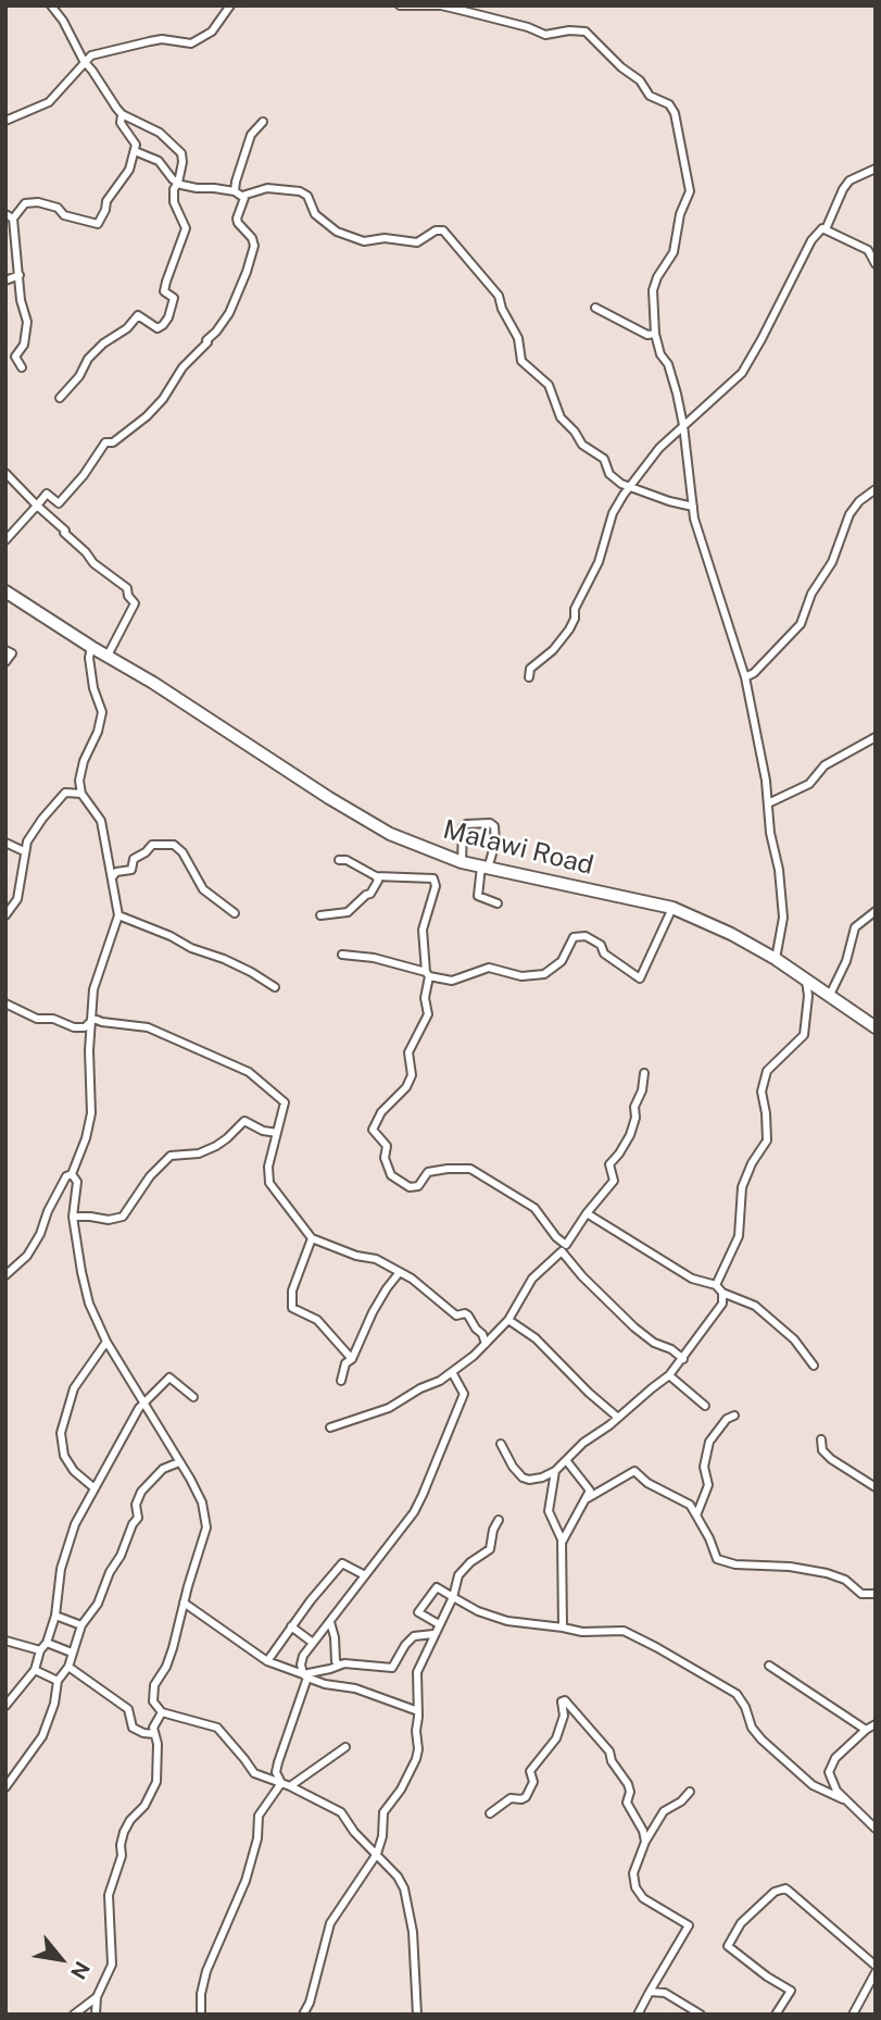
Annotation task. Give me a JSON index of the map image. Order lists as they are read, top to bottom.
{
  "streets": {
    "main road": ["Malawi Road"]
  },
  "north": "bottom right"
}
